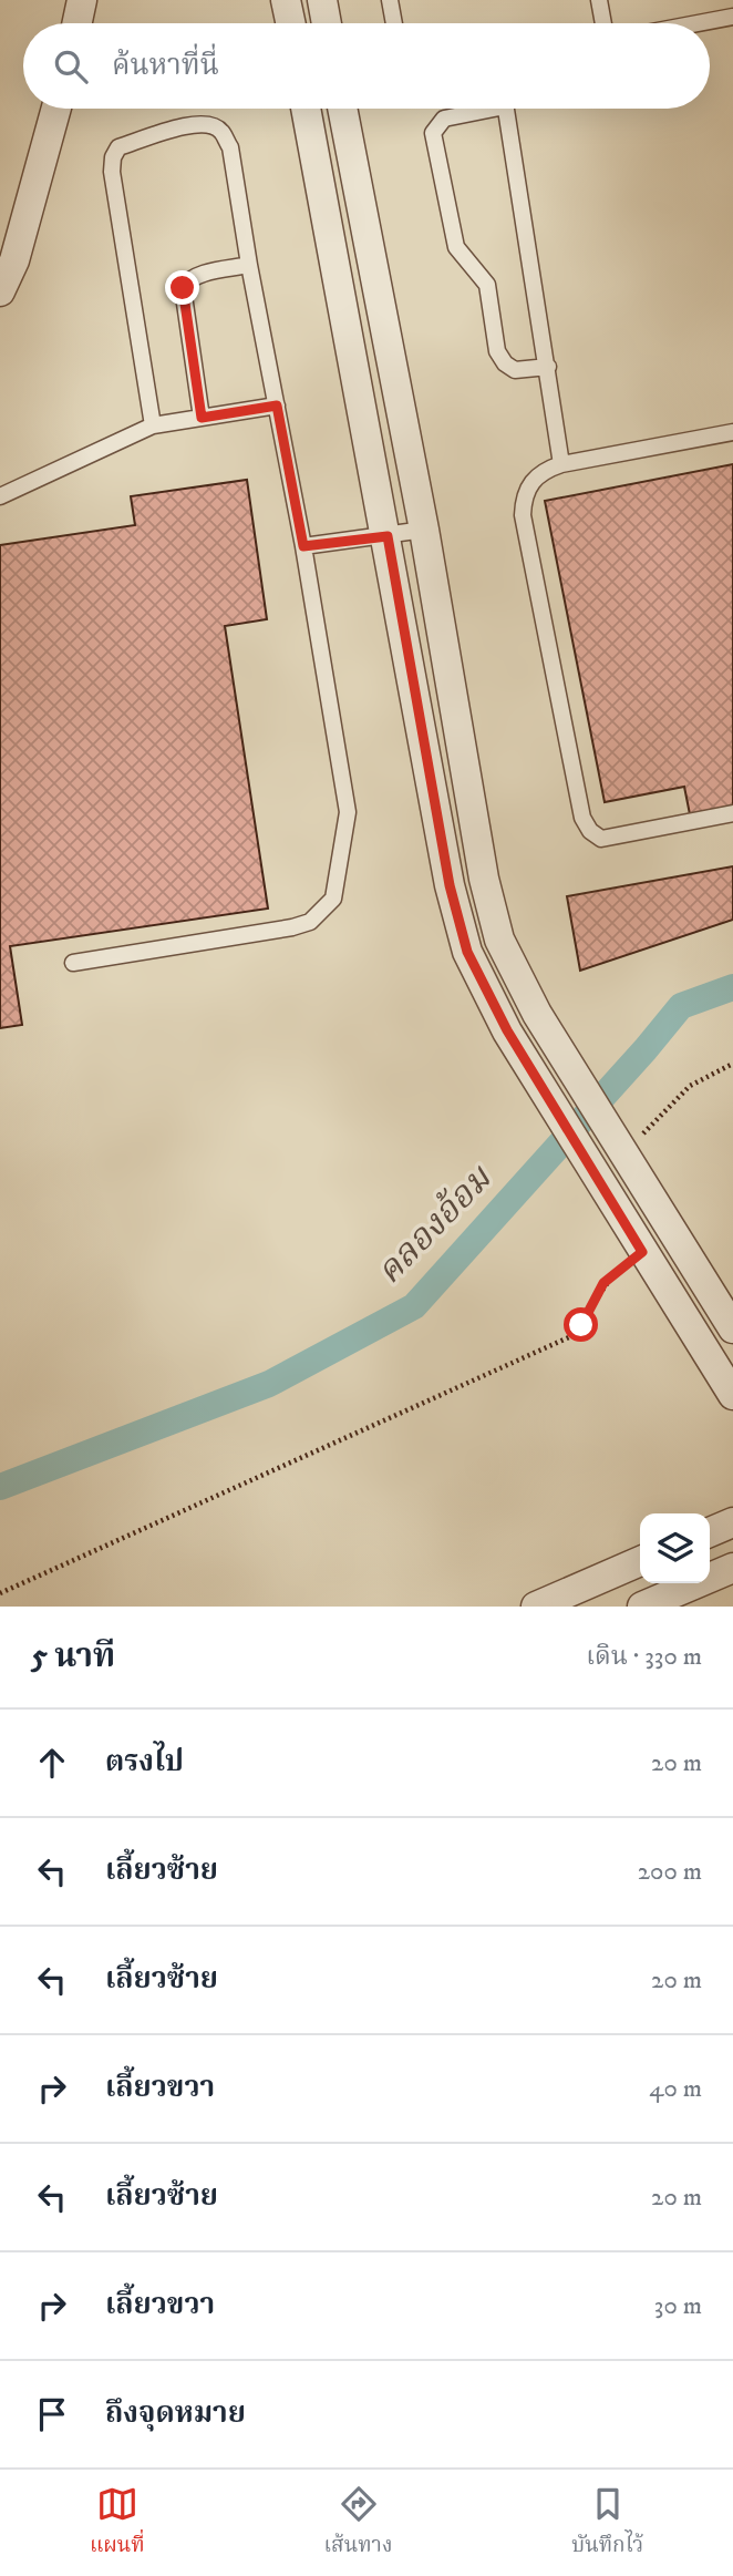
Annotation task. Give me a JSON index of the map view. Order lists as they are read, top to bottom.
{
  "water": ["คลองอ้อม"],
  "page": {
    "search": "ค้นหาที่นี่",
    "heading": ["5 นาที", "เดิน · 330 m"],
    "list": [
      ["ตรงไป", "20 m"],
      ["เลี้ยวซ้าย", "200 m"],
      ["เลี้ยวซ้าย", "20 m"],
      ["เลี้ยวขวา", "40 m"],
      ["เลี้ยวซ้าย", "20 m"],
      ["เลี้ยวขวา", "30 m"],
      "ถึงจุดหมาย"
    ],
    "nav": ["แผนที่", "เส้นทาง", "บันทึกไว้"]
  }
}
